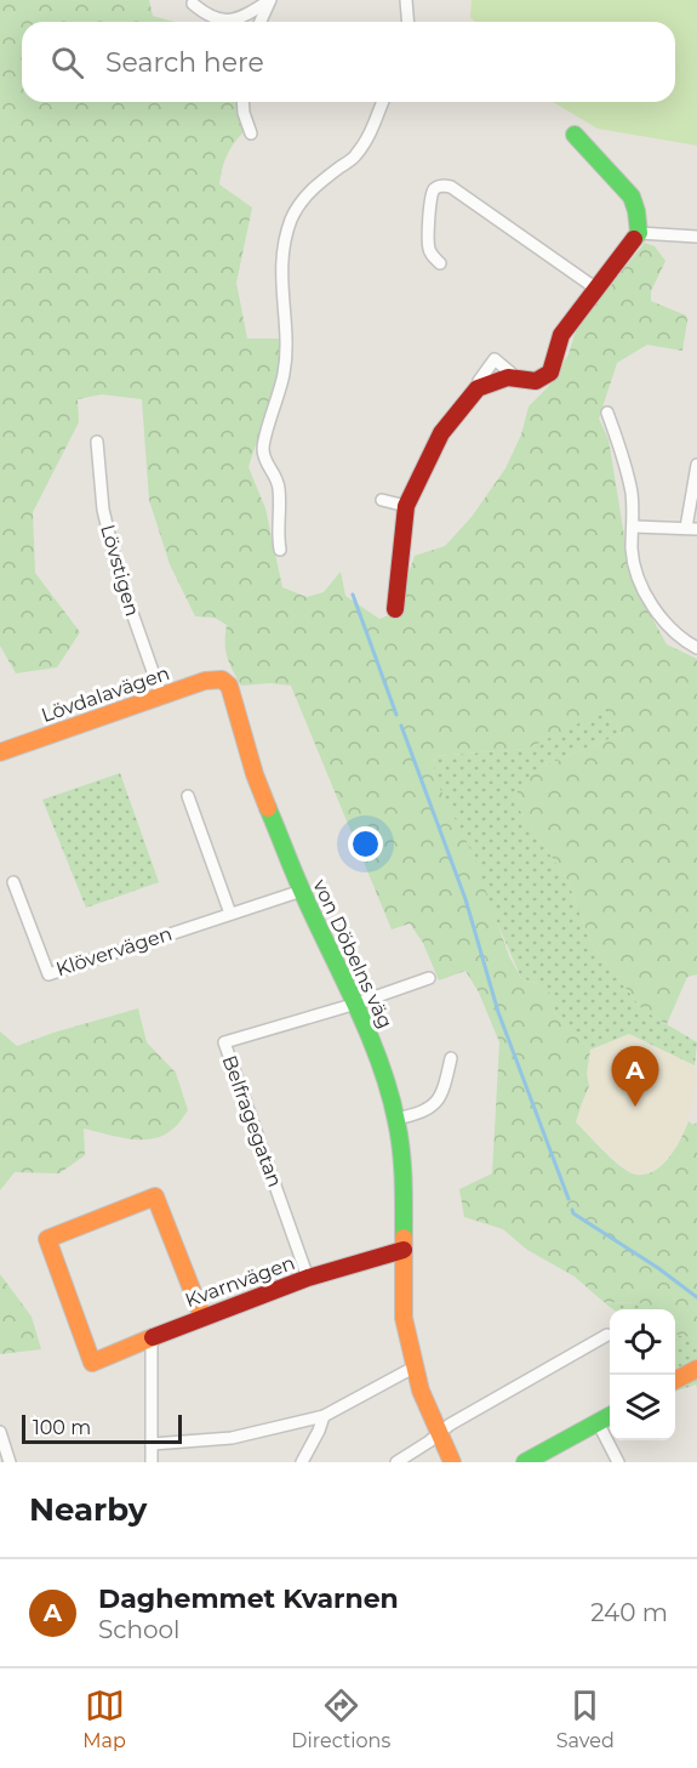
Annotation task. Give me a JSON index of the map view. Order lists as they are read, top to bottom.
{
  "streets": {
    "street": [
      "Lövstigen",
      "Lövdalavägen",
      "Klövervägen",
      "von Döbelns väg",
      "Belfragegatan",
      "Kvarnvägen"
    ]
  },
  "crossings": [
    ["Lövstigen", "Lövdalavägen"],
    ["Lövdalavägen", "von Döbelns väg"],
    ["Klövervägen", "von Döbelns väg"],
    ["von Döbelns väg", "Belfragegatan"],
    ["von Döbelns väg", "Kvarnvägen"],
    ["Belfragegatan", "Kvarnvägen"]
  ],
  "scale_bar": "100 m",
  "page": {
    "search": "Search here",
    "pins": "A",
    "scale": "100 m",
    "heading": "Nearby",
    "list": [
      {
        "mark": "A",
        "name": "Daghemmet Kvarnen",
        "note": "School",
        "value": "240 m"
      }
    ],
    "nav": ["Map", "Directions", "Saved"]
  }
}
